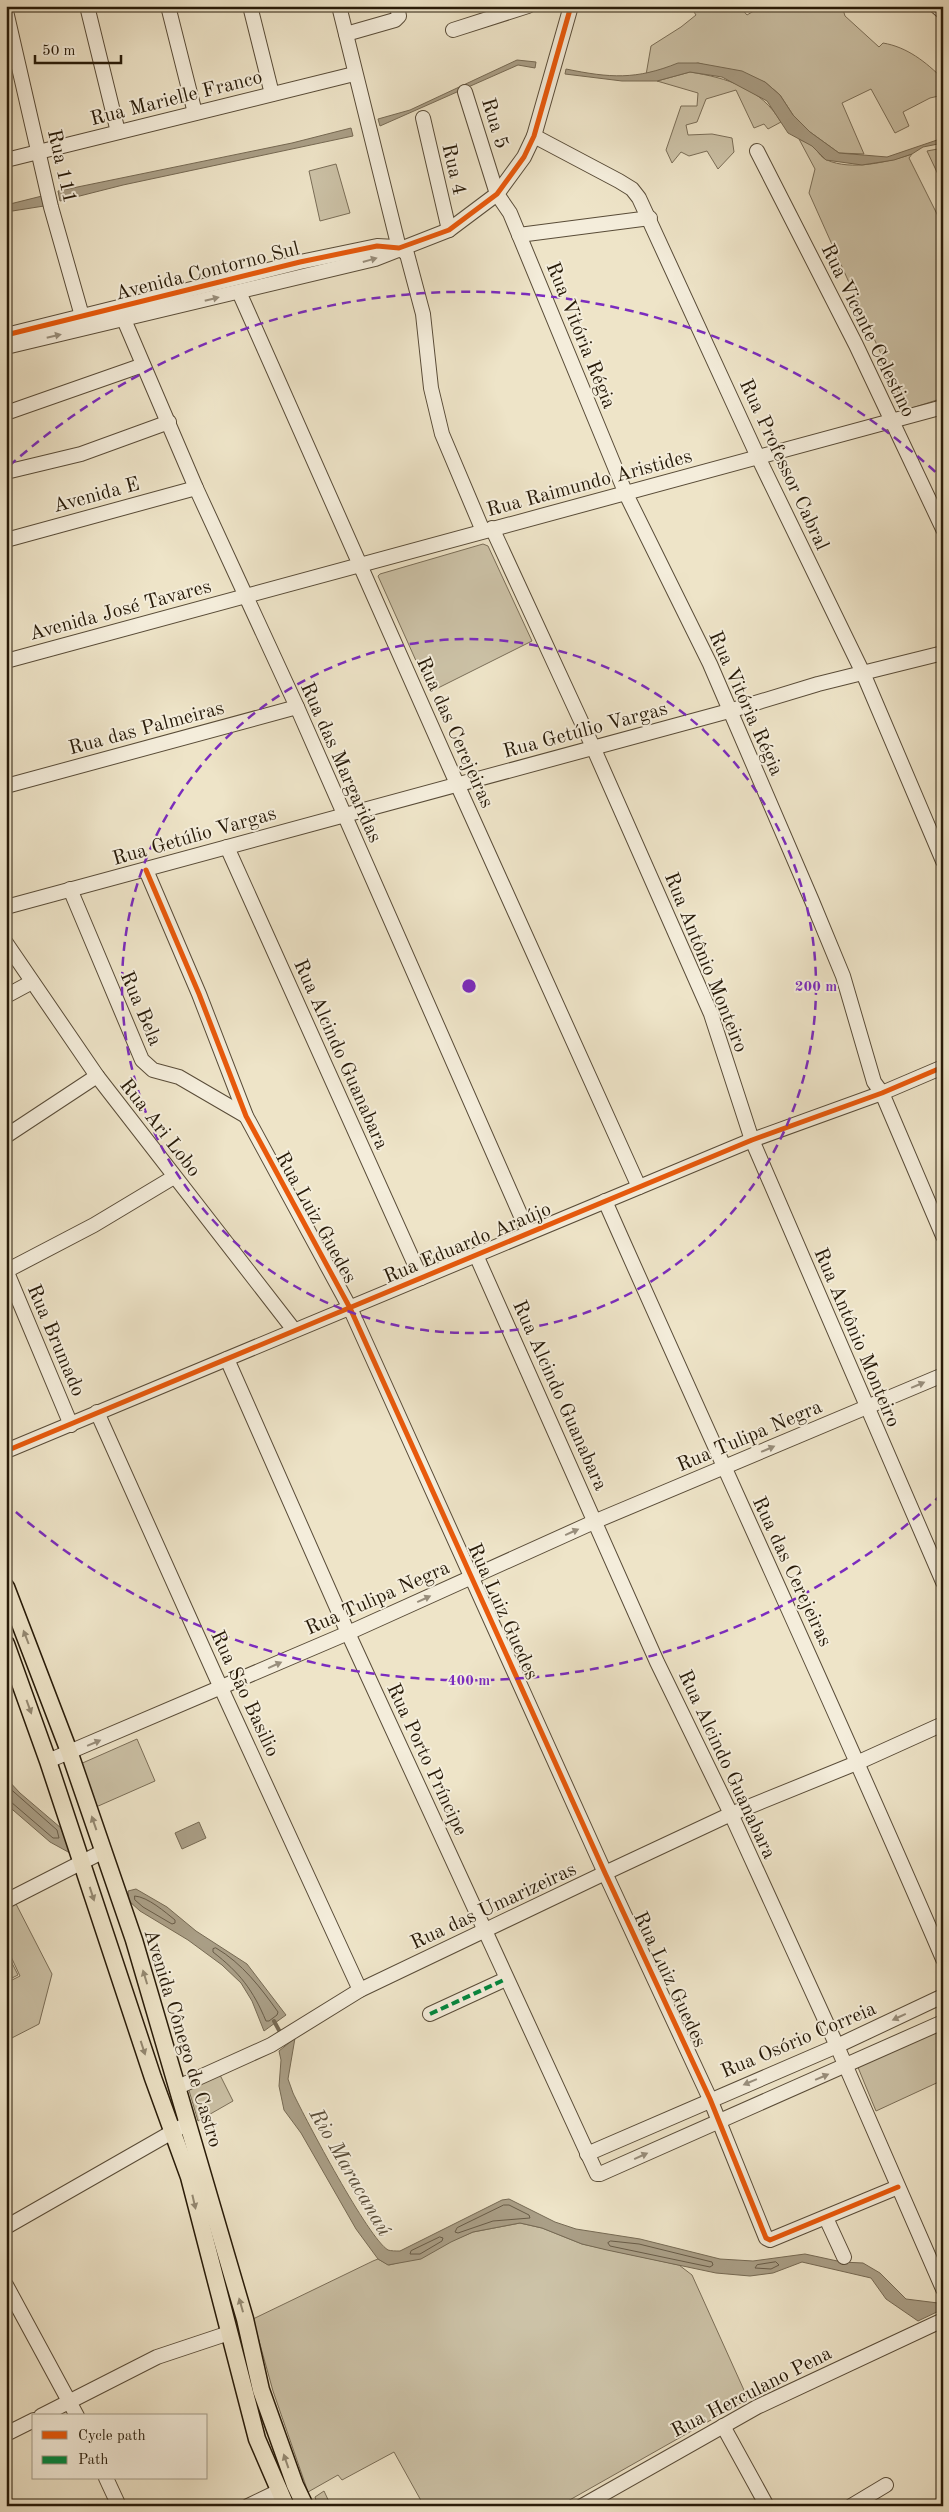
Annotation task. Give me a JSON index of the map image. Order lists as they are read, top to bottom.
{
  "streets": {
    "main road": ["Avenida Cônego de Castro"],
    "street": [
      "Rua Marielle Franco",
      "Rua 5",
      "Rua 111",
      "Rua 4",
      "Avenida Contorno Sul",
      "Rua Vicente Celestino",
      "Rua Vitória Régia",
      "Rua Professor Cabral",
      "Rua Raimundo Aristides",
      "Avenida E",
      "Avenida José Tavares",
      "Rua das Palmeiras",
      "Rua Getúlio Vargas",
      "Rua das Cerejeiras",
      "Rua das Margaridas",
      "Rua Antônio Monteiro",
      "Rua Bela",
      "Rua Alcindo Guanabara",
      "Rua Ari Lobo",
      "Rua Luiz Guedes",
      "Rua Eduardo Araújo",
      "Rua Brumado",
      "Rua Tulipa Negra",
      "Rua São Basilio",
      "Rua Porto Príncipe",
      "Rua das Umarizeiras",
      "Rua Osório Correia",
      "Rua Herculano Pena"
    ]
  },
  "crossings": [
    ["Rua Marielle Franco", "Rua 111"],
    ["Rua Marielle Franco", "Rua Antônio Monteiro"],
    ["Rua 5", "Avenida Contorno Sul"],
    ["Rua 5", "Rua Vitória Régia"],
    ["Rua 111", "Avenida Contorno Sul"],
    ["Rua 4", "Avenida Contorno Sul"],
    ["Avenida Contorno Sul", "Rua Vitória Régia"],
    ["Avenida Contorno Sul", "Rua Professor Cabral"],
    ["Avenida Contorno Sul", "Rua das Cerejeiras"],
    ["Avenida Contorno Sul", "Rua das Margaridas"],
    ["Avenida Contorno Sul", "Rua Antônio Monteiro"],
    ["Rua Vicente Celestino", "Rua Raimundo Aristides"],
    ["Rua Vitória Régia", "Rua Raimundo Aristides"],
    ["Rua Vitória Régia", "Rua Getúlio Vargas"],
    ["Rua Vitória Régia", "Rua Eduardo Araújo"],
    ["Rua Professor Cabral", "Rua Raimundo Aristides"],
    ["Rua Professor Cabral", "Rua Getúlio Vargas"],
    ["Rua Raimundo Aristides", "Avenida José Tavares"],
    ["Rua Raimundo Aristides", "Rua das Cerejeiras"],
    ["Rua Raimundo Aristides", "Rua das Margaridas"],
    ["Rua Raimundo Aristides", "Rua Antônio Monteiro"],
    ["Avenida E", "Rua das Margaridas"],
    ["Avenida José Tavares", "Rua das Margaridas"],
    ["Rua das Palmeiras", "Rua das Margaridas"],
    ["Rua Getúlio Vargas", "Rua das Cerejeiras"],
    ["Rua Getúlio Vargas", "Rua das Margaridas"],
    ["Rua Getúlio Vargas", "Rua Antônio Monteiro"],
    ["Rua Getúlio Vargas", "Rua Bela"],
    ["Rua Getúlio Vargas", "Rua Alcindo Guanabara"],
    ["Rua Getúlio Vargas", "Rua Luiz Guedes"],
    ["Rua das Cerejeiras", "Rua Eduardo Araújo"],
    ["Rua das Cerejeiras", "Rua Tulipa Negra"],
    ["Rua das Cerejeiras", "Rua das Umarizeiras"],
    ["Rua das Margaridas", "Rua Eduardo Araújo"],
    ["Rua Antônio Monteiro", "Rua Eduardo Araújo"],
    ["Rua Antônio Monteiro", "Rua Tulipa Negra"],
    ["Rua Bela", "Rua Luiz Guedes"],
    ["Rua Alcindo Guanabara", "Rua Luiz Guedes"],
    ["Rua Alcindo Guanabara", "Rua Eduardo Araújo"],
    ["Rua Alcindo Guanabara", "Rua Tulipa Negra"],
    ["Rua Alcindo Guanabara", "Rua das Umarizeiras"],
    ["Rua Alcindo Guanabara", "Rua Osório Correia"],
    ["Rua Ari Lobo", "Rua Eduardo Araújo"],
    ["Rua Luiz Guedes", "Rua Eduardo Araújo"],
    ["Rua Luiz Guedes", "Rua Tulipa Negra"],
    ["Rua Luiz Guedes", "Rua Porto Príncipe"],
    ["Rua Luiz Guedes", "Rua das Umarizeiras"],
    ["Rua Luiz Guedes", "Rua Osório Correia"],
    ["Rua Eduardo Araújo", "Rua Brumado"],
    ["Rua Eduardo Araújo", "Rua São Basilio"],
    ["Rua Eduardo Araújo", "Rua Porto Príncipe"],
    ["Rua Tulipa Negra", "Rua São Basilio"],
    ["Rua Tulipa Negra", "Rua Porto Príncipe"],
    ["Rua Tulipa Negra", "Avenida Cônego de Castro"],
    ["Rua São Basilio", "Rua das Umarizeiras"],
    ["Rua Porto Príncipe", "Rua das Umarizeiras"],
    ["Rua Porto Príncipe", "Rua Osório Correia"],
    ["Rua das Umarizeiras", "Avenida Cônego de Castro"]
  ],
  "one_way": ["Rua Tulipa Negra"],
  "water": ["Rio Maracanaú"],
  "legend": ["Cycle path", "Path"],
  "scale_bar": "50 m",
  "rings": ["200 m", "400 m"]
}
